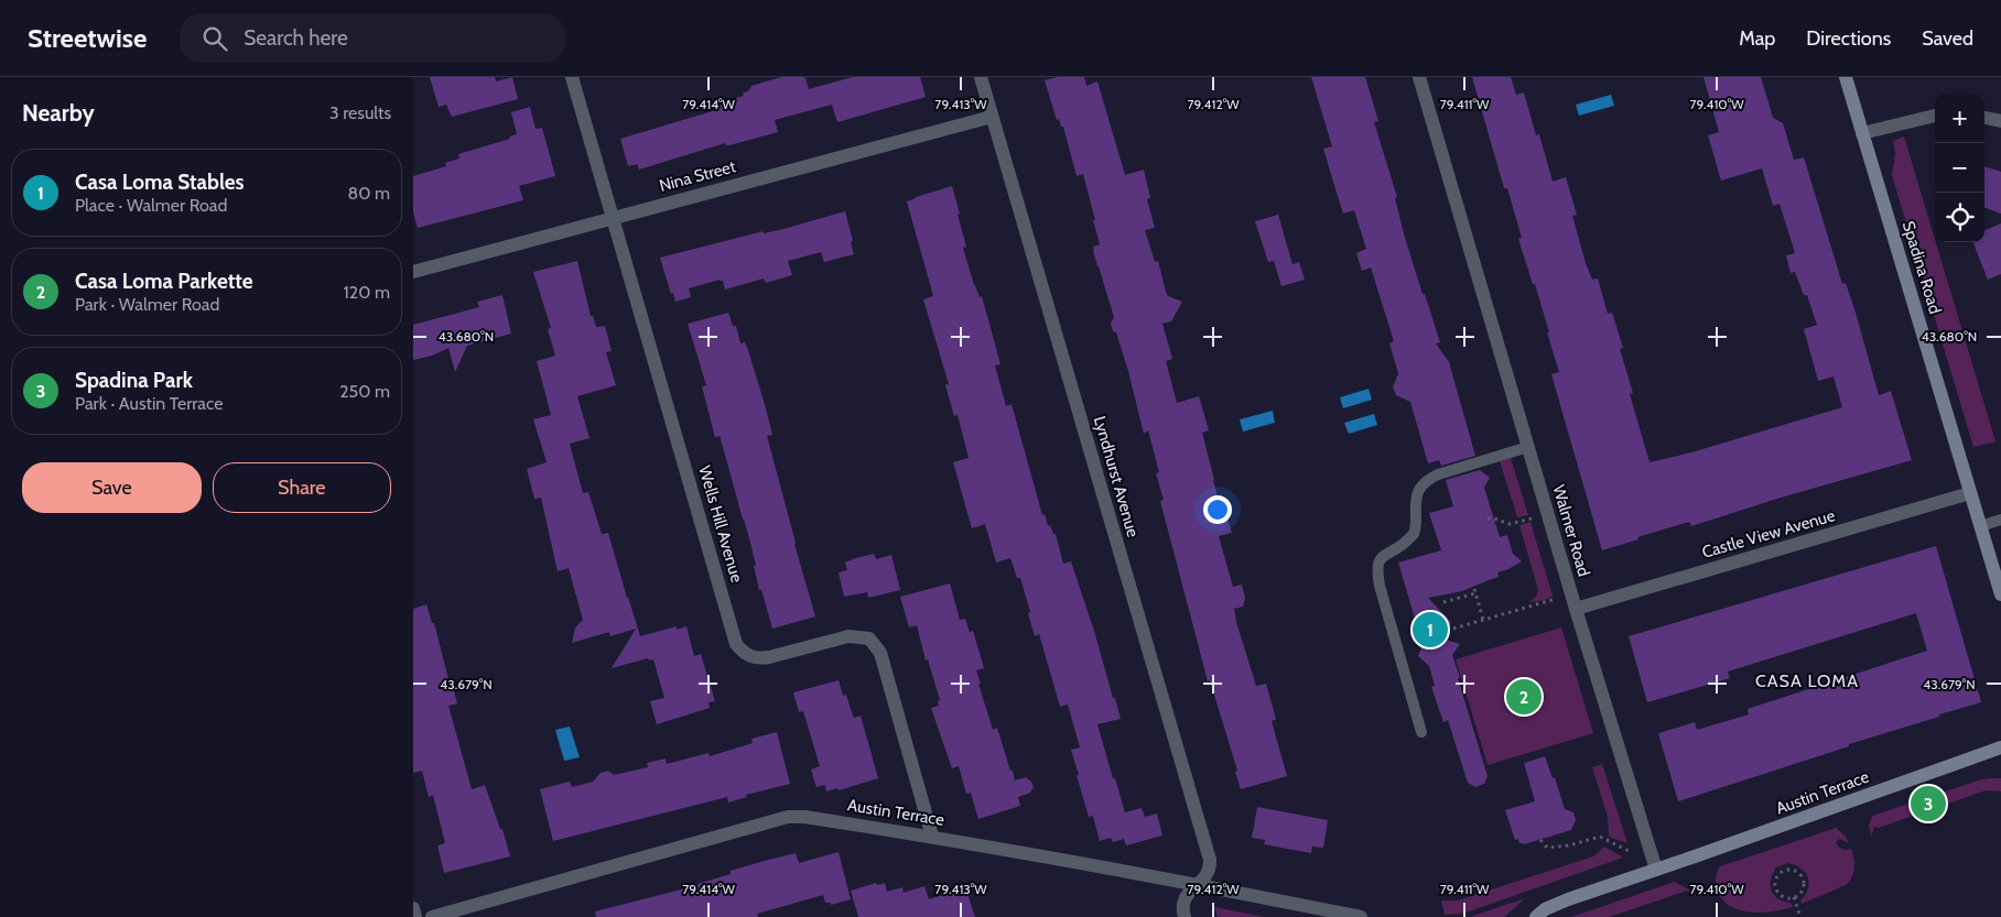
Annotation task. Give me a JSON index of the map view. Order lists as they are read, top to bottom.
{
  "streets": {
    "street": [
      "Nina Street",
      "Spadina Road",
      "Lyndhurst Avenue",
      "Wells Hill Avenue",
      "Walmer Road",
      "Castle View Avenue",
      "Austin Terrace"
    ]
  },
  "crossings": [
    ["Nina Street", "Lyndhurst Avenue"],
    ["Nina Street", "Wells Hill Avenue"],
    ["Spadina Road", "Castle View Avenue"],
    ["Lyndhurst Avenue", "Austin Terrace"],
    ["Wells Hill Avenue", "Austin Terrace"],
    ["Walmer Road", "Castle View Avenue"],
    ["Walmer Road", "Austin Terrace"]
  ],
  "districts": ["CASA LOMA"],
  "page": {
    "header": "Streetwise",
    "search": "Search here",
    "nav": ["Map", "Directions", "Saved"],
    "heading": ["Nearby", "3 results"],
    "map_buttons": ["+", "−"],
    "list": [
      {
        "mark": "1",
        "name": "Casa Loma Stables",
        "note": "Place · Walmer Road",
        "value": "80 m"
      },
      {
        "mark": "2",
        "name": "Casa Loma Parkette",
        "note": "Park · Walmer Road",
        "value": "120 m"
      },
      {
        "mark": "3",
        "name": "Spadina Park",
        "note": "Park · Austin Terrace",
        "value": "250 m"
      }
    ],
    "buttons": ["Save", "Share"],
    "pins": ["1", "2", "3"]
  },
  "coordinates": [
    "79.414°W",
    "79.413°W",
    "79.412°W",
    "79.411°W",
    "79.410°W",
    "43.680°N",
    "43.679°N"
  ]
}
